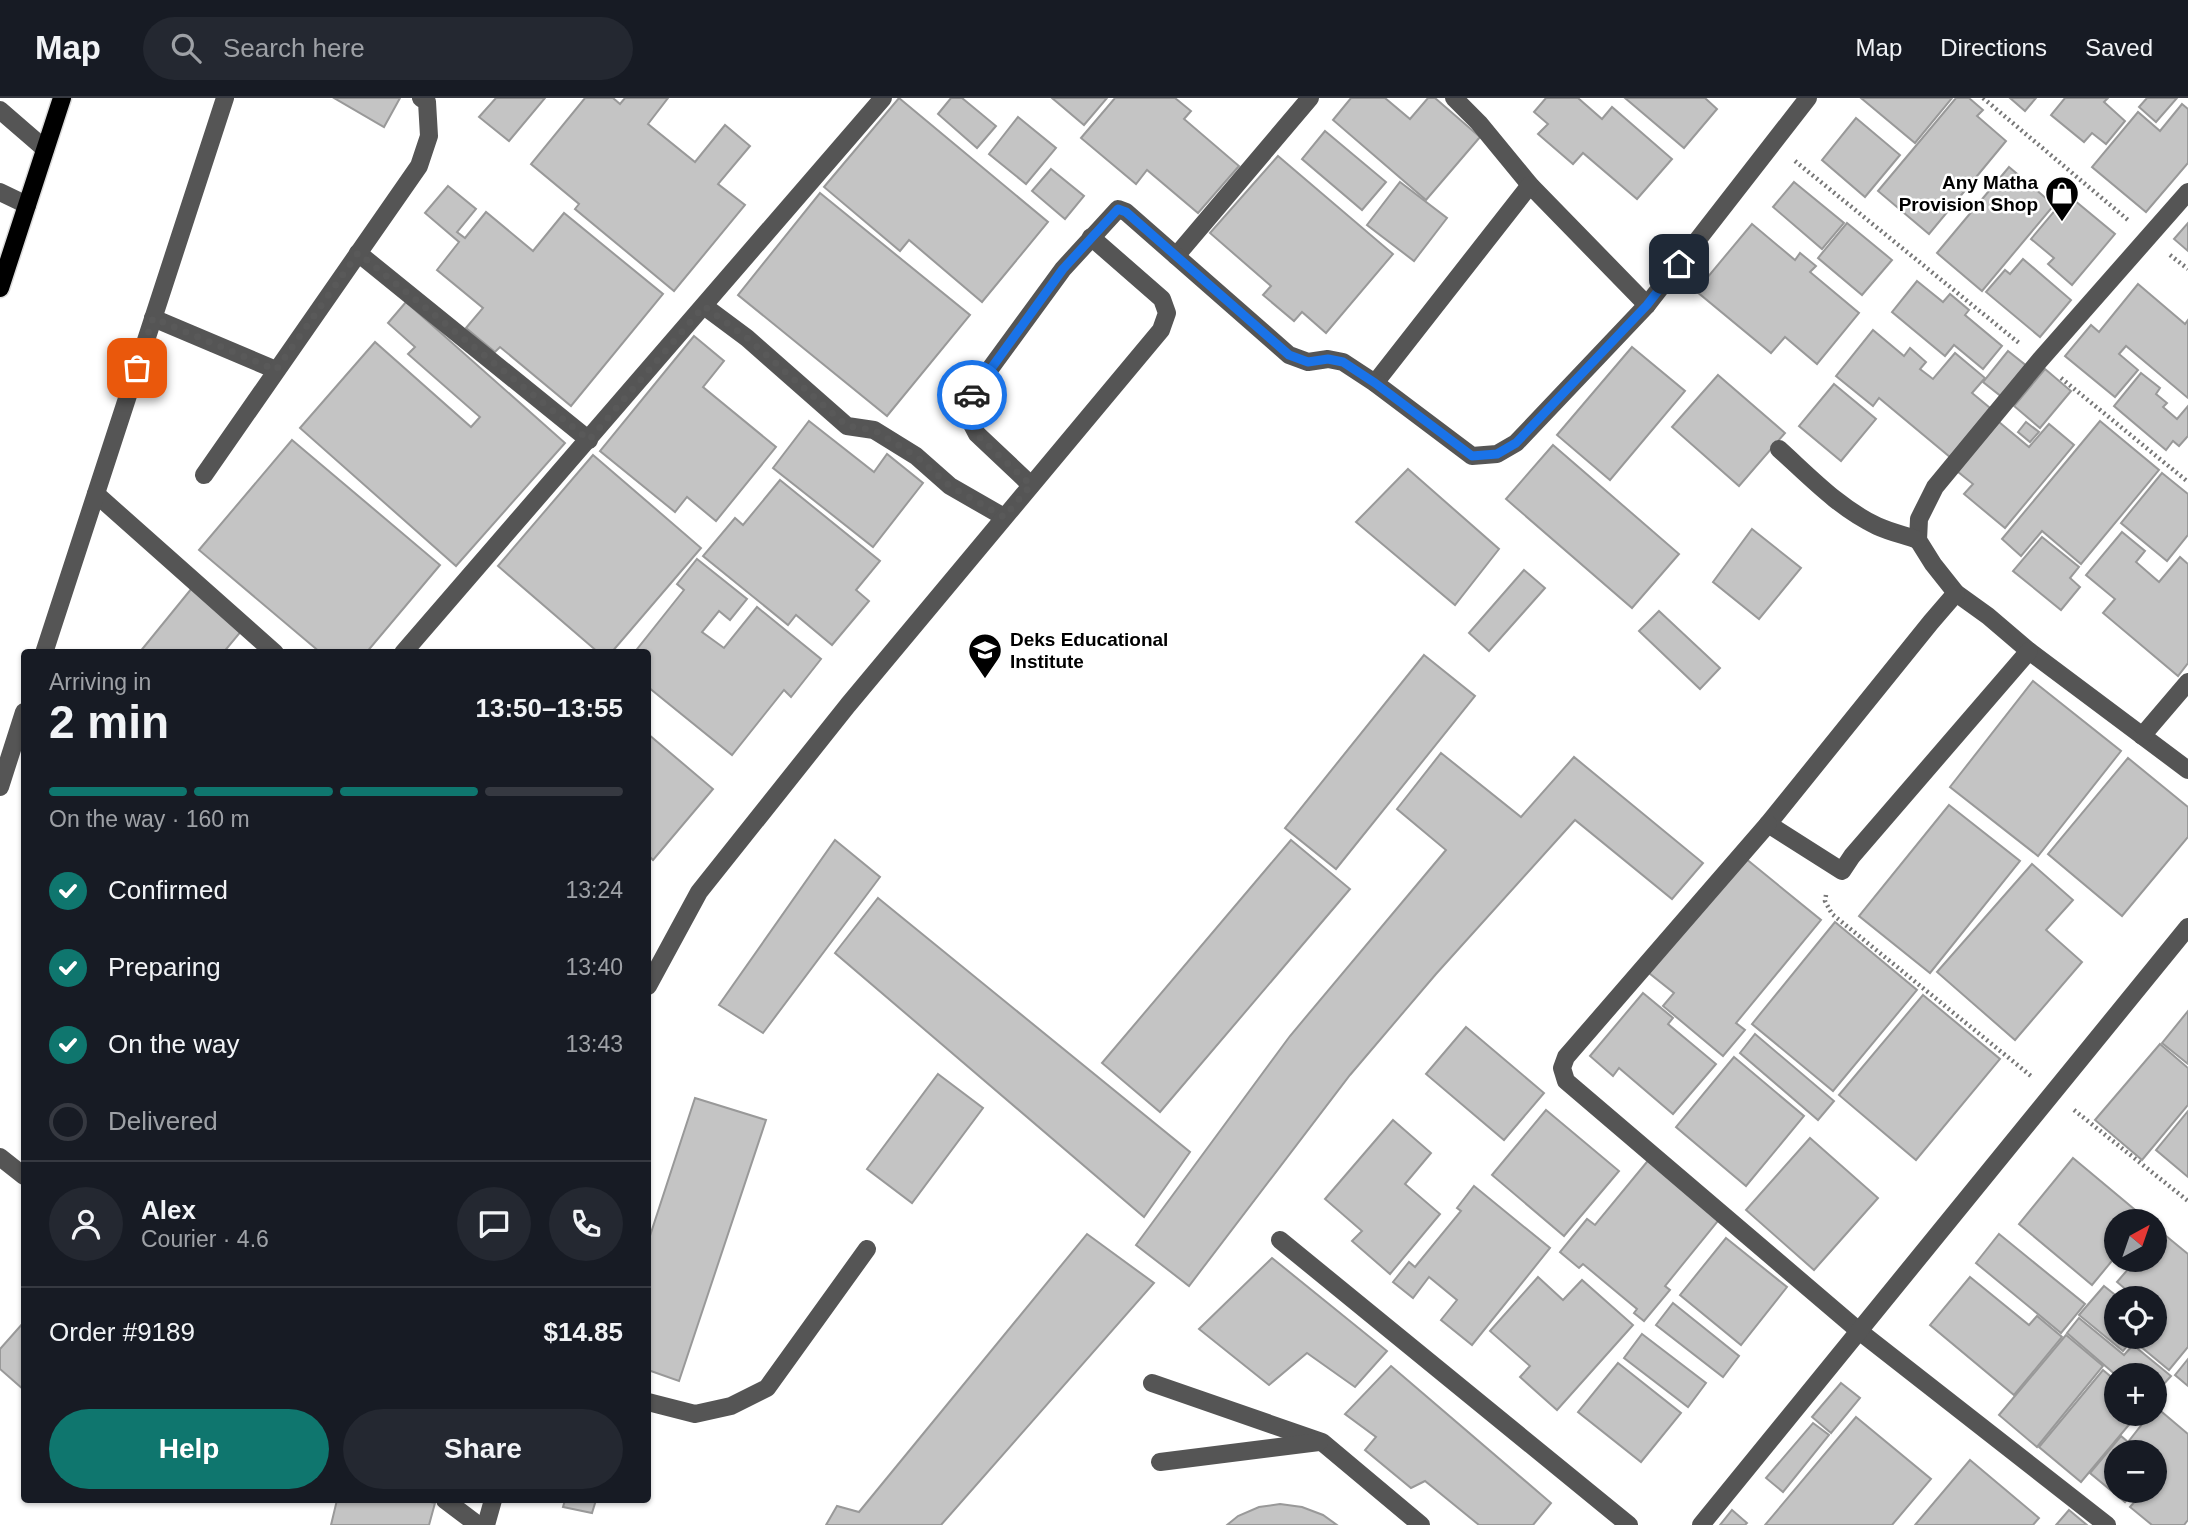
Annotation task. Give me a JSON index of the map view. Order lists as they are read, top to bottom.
{
  "places": {
    "shop": ["Any Matha Provision Shop"],
    "school or university": ["Deks Educational Institute"]
  },
  "north": "top right",
  "page": {
    "header": "Map",
    "search": "Search here",
    "nav": ["Map", "Directions", "Saved"],
    "heading": ["2 min", "Arriving in", "13:50–13:55"],
    "panel": [
      "Alex",
      "Courier · 4.6",
      "Order #9189",
      "$14.85"
    ],
    "bar": "On the way · 160 m",
    "list": [
      ["Confirmed", "13:24"],
      ["Preparing", "13:40"],
      ["On the way", "13:43"],
      "Delivered"
    ],
    "map_buttons": ["+", "−"],
    "buttons": ["Help", "Share"]
  }
}
